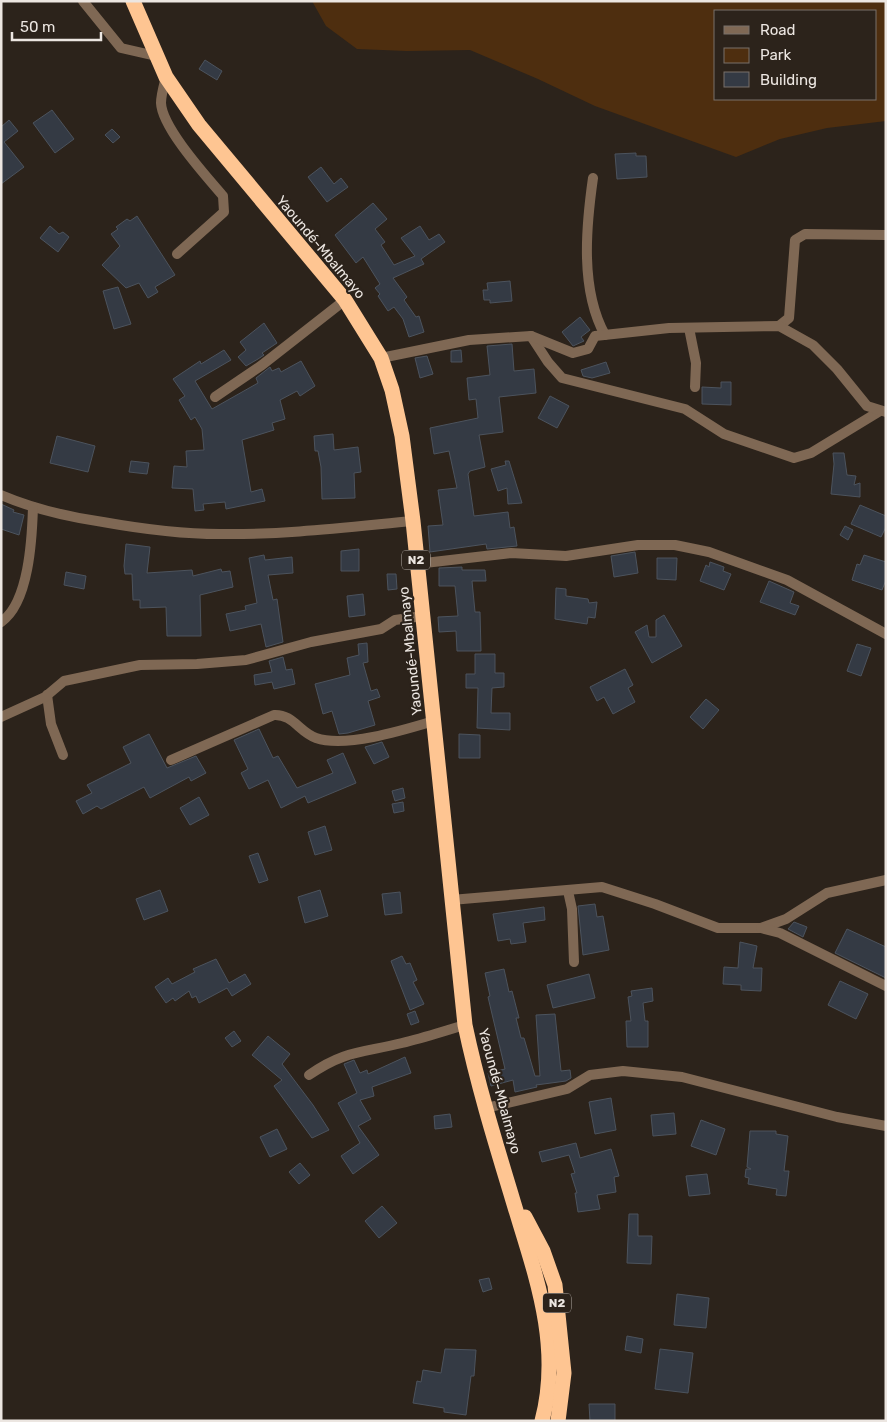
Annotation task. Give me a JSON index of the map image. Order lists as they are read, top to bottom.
{
  "streets": {
    "highway": ["Yaoundé-Mbalmayo", "N2"]
  },
  "legend": ["Road", "Park", "Building"],
  "scale_bar": "50 m"
}
